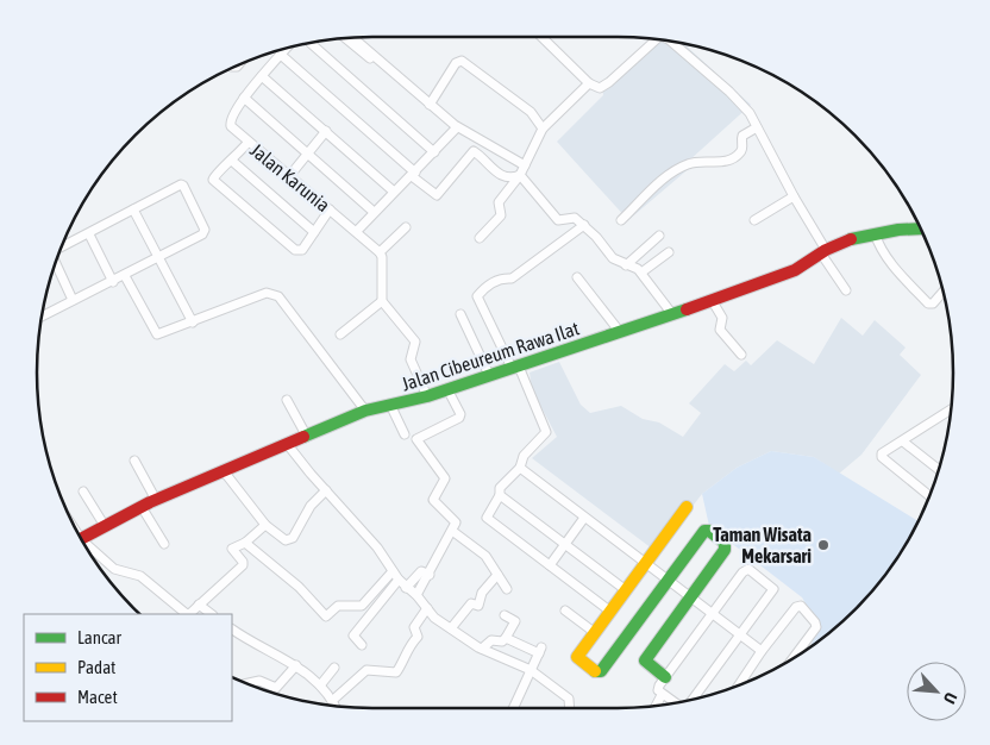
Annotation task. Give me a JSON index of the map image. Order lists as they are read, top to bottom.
{
  "streets": {
    "street": ["Jalan Karunia", "Jalan Cibeureum Rawa Ilat"]
  },
  "places": ["Taman Wisata Mekarsari"],
  "legend": ["Lancar", "Padat", "Macet"],
  "north": "bottom right"
}
